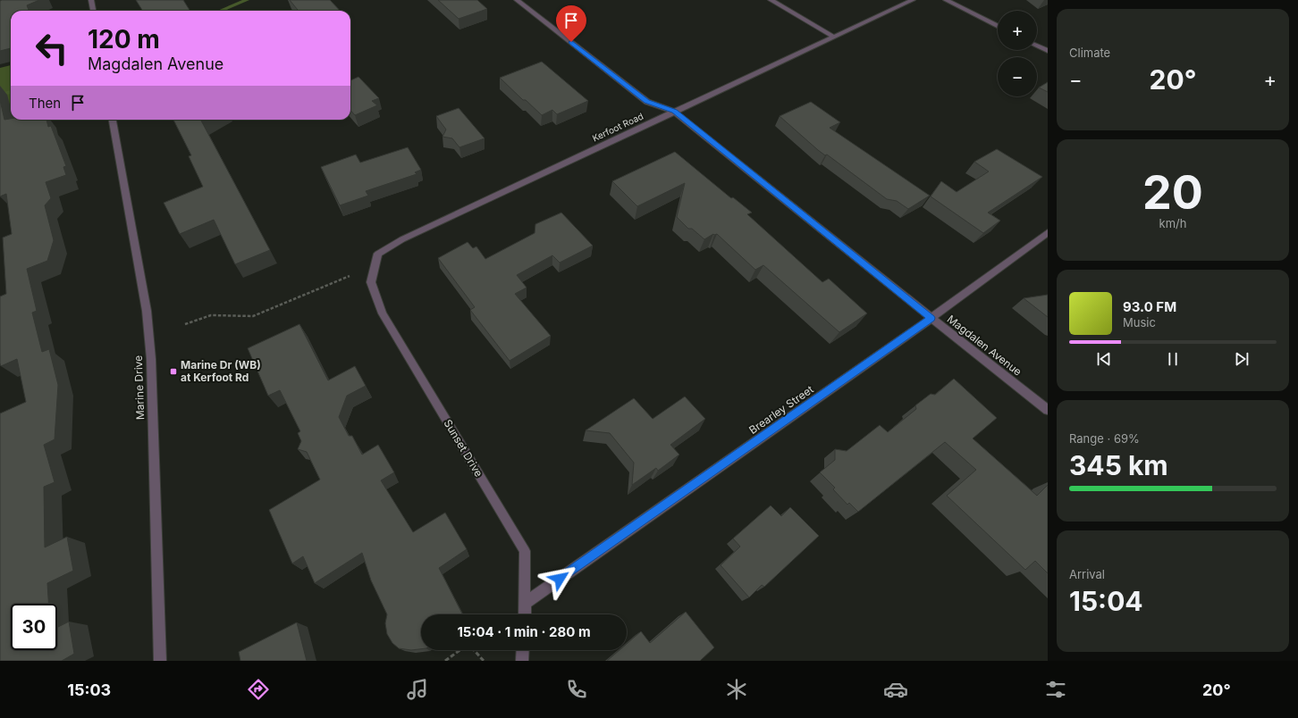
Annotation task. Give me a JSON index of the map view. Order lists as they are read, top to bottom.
{
  "streets": {
    "street": [
      "Kerfoot Road",
      "Magdalen Avenue",
      "Marine Drive",
      "Brearley Street",
      "Sunset Drive"
    ]
  },
  "crossings": [
    ["Kerfoot Road", "Magdalen Avenue"],
    ["Kerfoot Road", "Sunset Drive"],
    ["Magdalen Avenue", "Brearley Street"],
    ["Brearley Street", "Sunset Drive"]
  ],
  "places": {
    "transit": ["Marine Dr (WB) at Kerfoot Rd"]
  },
  "page": {
    "tile": [
      "Climate",
      ["20", "km/h"],
      ["Range · 69%", "345 km"],
      ["Arrival", "15:04"]
    ],
    "map_buttons": ["+", "−"],
    "turn": ["120 m", "Magdalen Avenue"],
    "heat": ["−", "20°", "+"],
    "then": "Then",
    "song": ["93.0 FM", "Music"],
    "limit": "30",
    "trip": "15:04 · 1 min · 280 m",
    "tabs": ["15:03", "20°"]
  }
}
